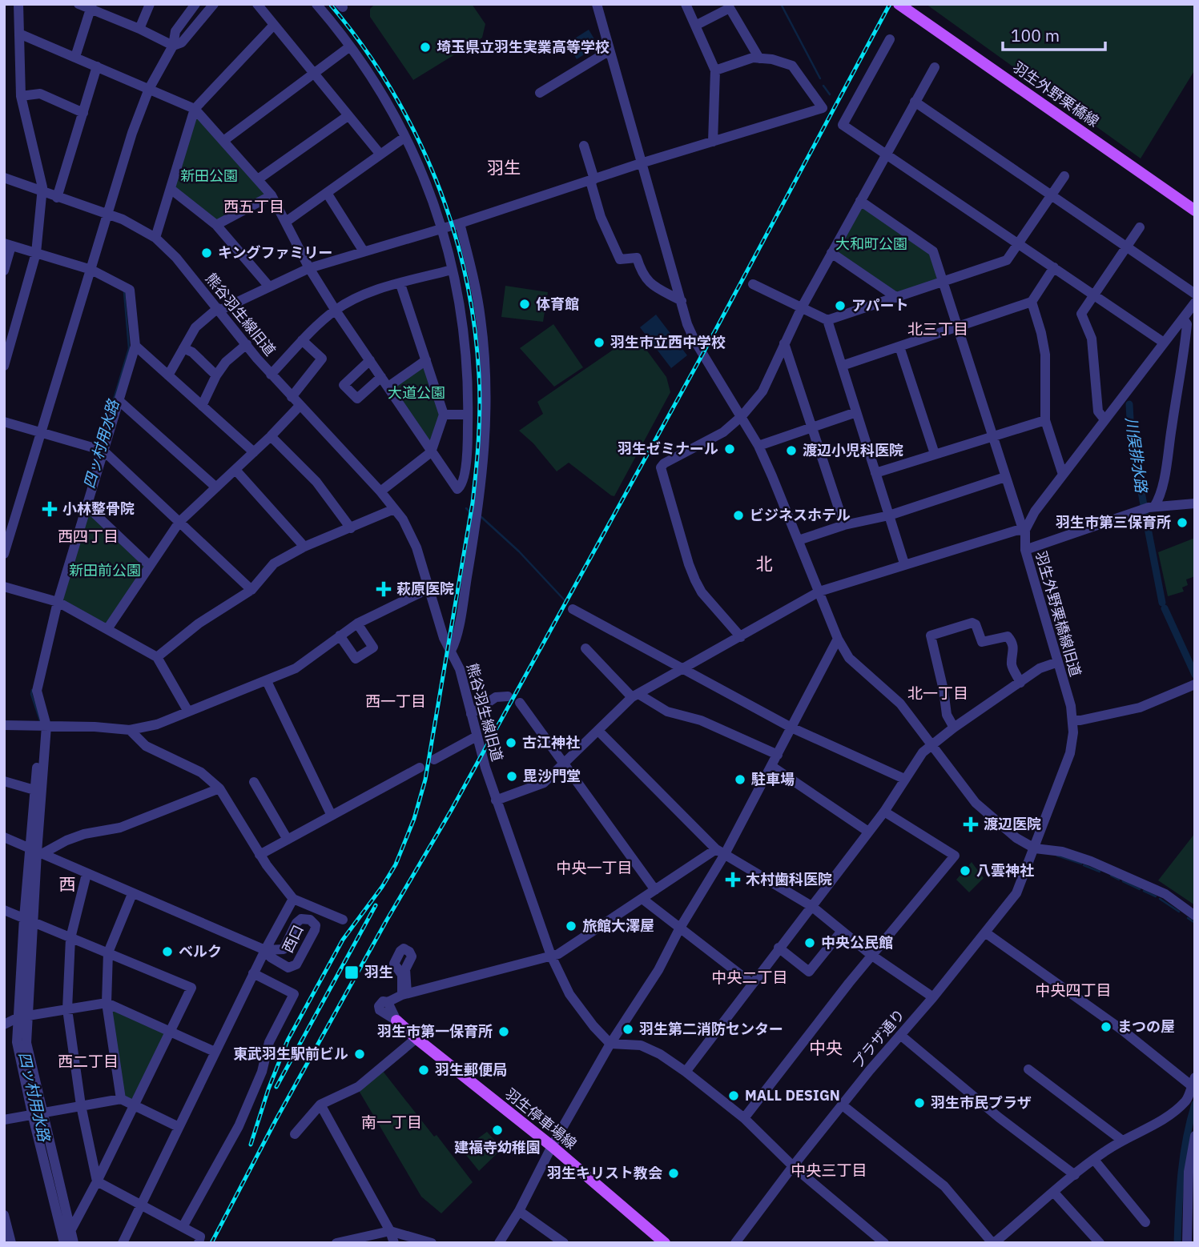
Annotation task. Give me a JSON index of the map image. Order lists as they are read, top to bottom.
{
  "streets": {
    "main road": ["羽生外野栗橋線", "羽生停車場線"],
    "street": [
      "熊谷羽生線旧道",
      "羽生外野栗橋線旧道",
      "西口",
      "プラザ通り"
    ]
  },
  "crossings": [
    ["羽生外野栗橋線旧道", "プラザ通り"]
  ],
  "districts": [
    "羽生",
    "西五丁目",
    "北三丁目",
    "西四丁目",
    "北",
    "北一丁目",
    "西一丁目",
    "中央一丁目",
    "西",
    "中央二丁目",
    "中央四丁目",
    "中央",
    "西二丁目",
    "南一丁目",
    "中央三丁目"
  ],
  "water": ["四ッ村用水路", "川俣排水路"],
  "parks": [
    "新田公園",
    "大和町公園",
    "大道公園",
    "新田前公園"
  ],
  "places": {
    "other": [
      "埼玉県立羽生実業高等学校",
      "キングファミリー",
      "体育館",
      "アパート",
      "羽生市立西中学校",
      "羽生ゼミナール",
      "渡辺小児科医院",
      "ビジネスホテル",
      "羽生市第三保育所",
      "古江神社",
      "毘沙門堂",
      "駐車場",
      "八雲神社",
      "旅館大澤屋",
      "中央公民館",
      "ベルク",
      "まつの屋",
      "羽生第二消防センター",
      "羽生市第一保育所",
      "東武羽生駅前ビル",
      "羽生郵便局",
      "MALL DESIGN",
      "羽生市民プラザ",
      "建福寺幼稚園",
      "羽生キリスト教会"
    ],
    "health": [
      "小林整骨院",
      "萩原医院",
      "渡辺医院",
      "木村歯科医院"
    ],
    "transit": ["羽生"]
  },
  "scale_bar": "100 m"
}
